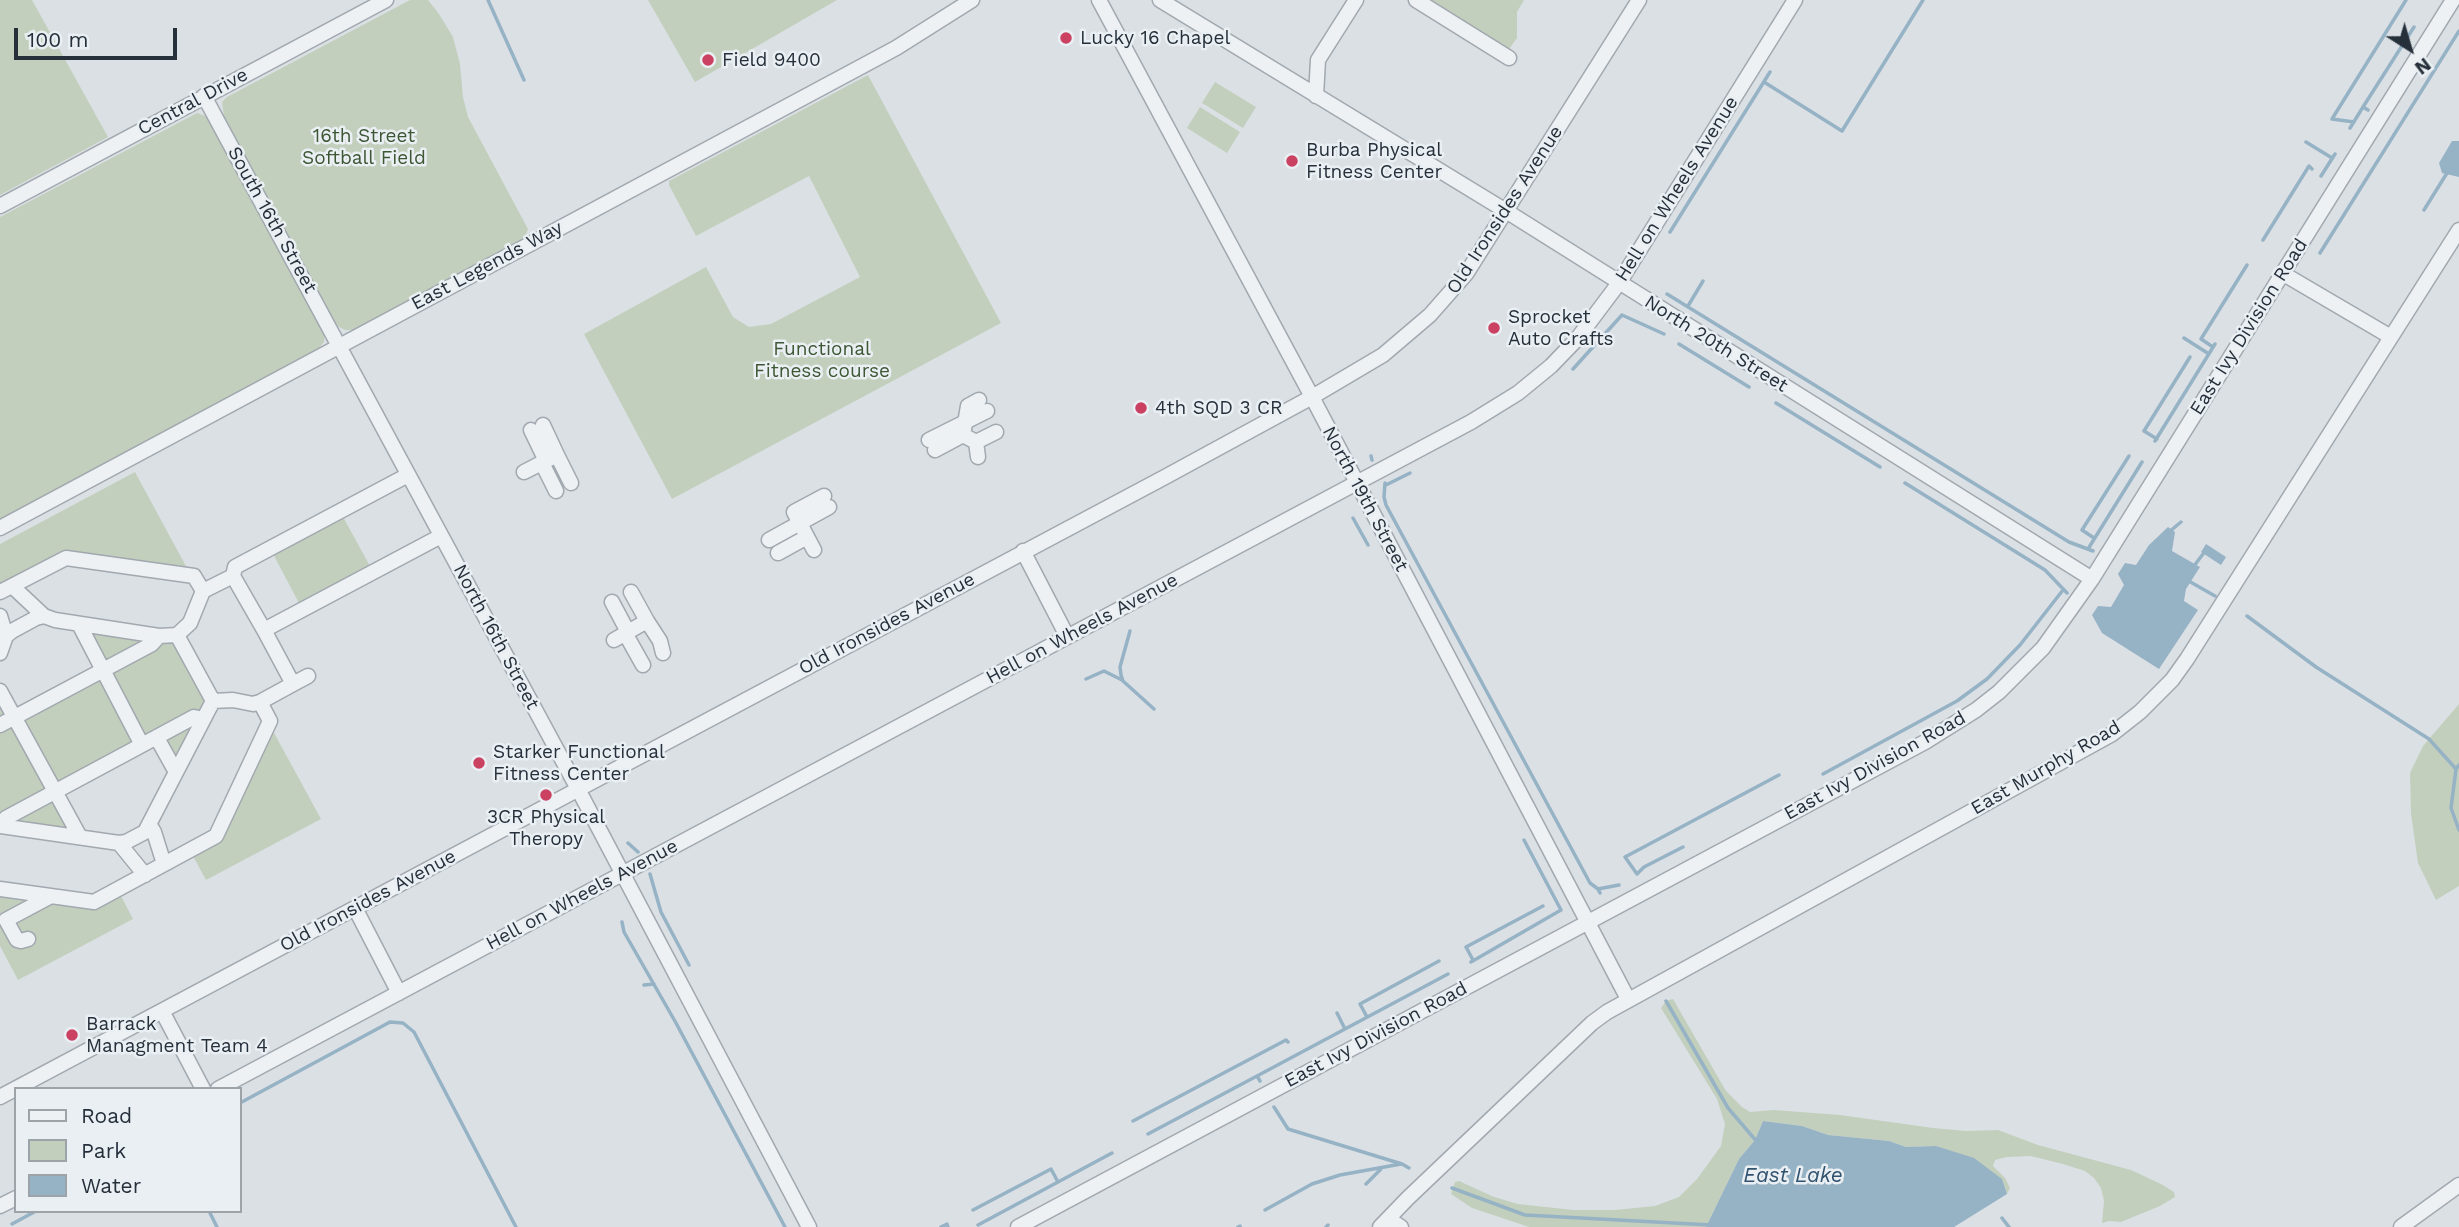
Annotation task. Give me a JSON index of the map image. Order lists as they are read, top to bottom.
{
  "streets": {
    "street": [
      "Central Drive",
      "Hell on Wheels Avenue",
      "Old Ironsides Avenue",
      "South 16th Street",
      "East Legends Way",
      "East Ivy Division Road",
      "North 20th Street",
      "North 19th Street",
      "North 16th Street",
      "East Murphy Road"
    ]
  },
  "crossings": [
    ["Central Drive", "South 16th Street"],
    ["Hell on Wheels Avenue", "North 20th Street"],
    ["Hell on Wheels Avenue", "North 19th Street"],
    ["Hell on Wheels Avenue", "North 16th Street"],
    ["Old Ironsides Avenue", "North 20th Street"],
    ["Old Ironsides Avenue", "North 19th Street"],
    ["Old Ironsides Avenue", "North 16th Street"],
    ["South 16th Street", "East Legends Way"],
    ["South 16th Street", "North 16th Street"],
    ["East Legends Way", "North 16th Street"],
    ["East Ivy Division Road", "North 20th Street"],
    ["East Ivy Division Road", "North 19th Street"],
    ["North 19th Street", "East Murphy Road"]
  ],
  "water": ["East Lake"],
  "parks": ["16th Street Softball Field", "Functional Fitness course"],
  "places": [
    "Lucky 16 Chapel",
    "Field 9400",
    "Burba Physical Fitness Center",
    "Sprocket Auto Crafts",
    "4th SQD 3 CR",
    "Starker Functional Fitness Center",
    "3CR Physical Theropy",
    "Barrack Managment Team 4"
  ],
  "legend": ["Road", "Park", "Water"],
  "scale_bar": "100 m",
  "north": "bottom right"
}
